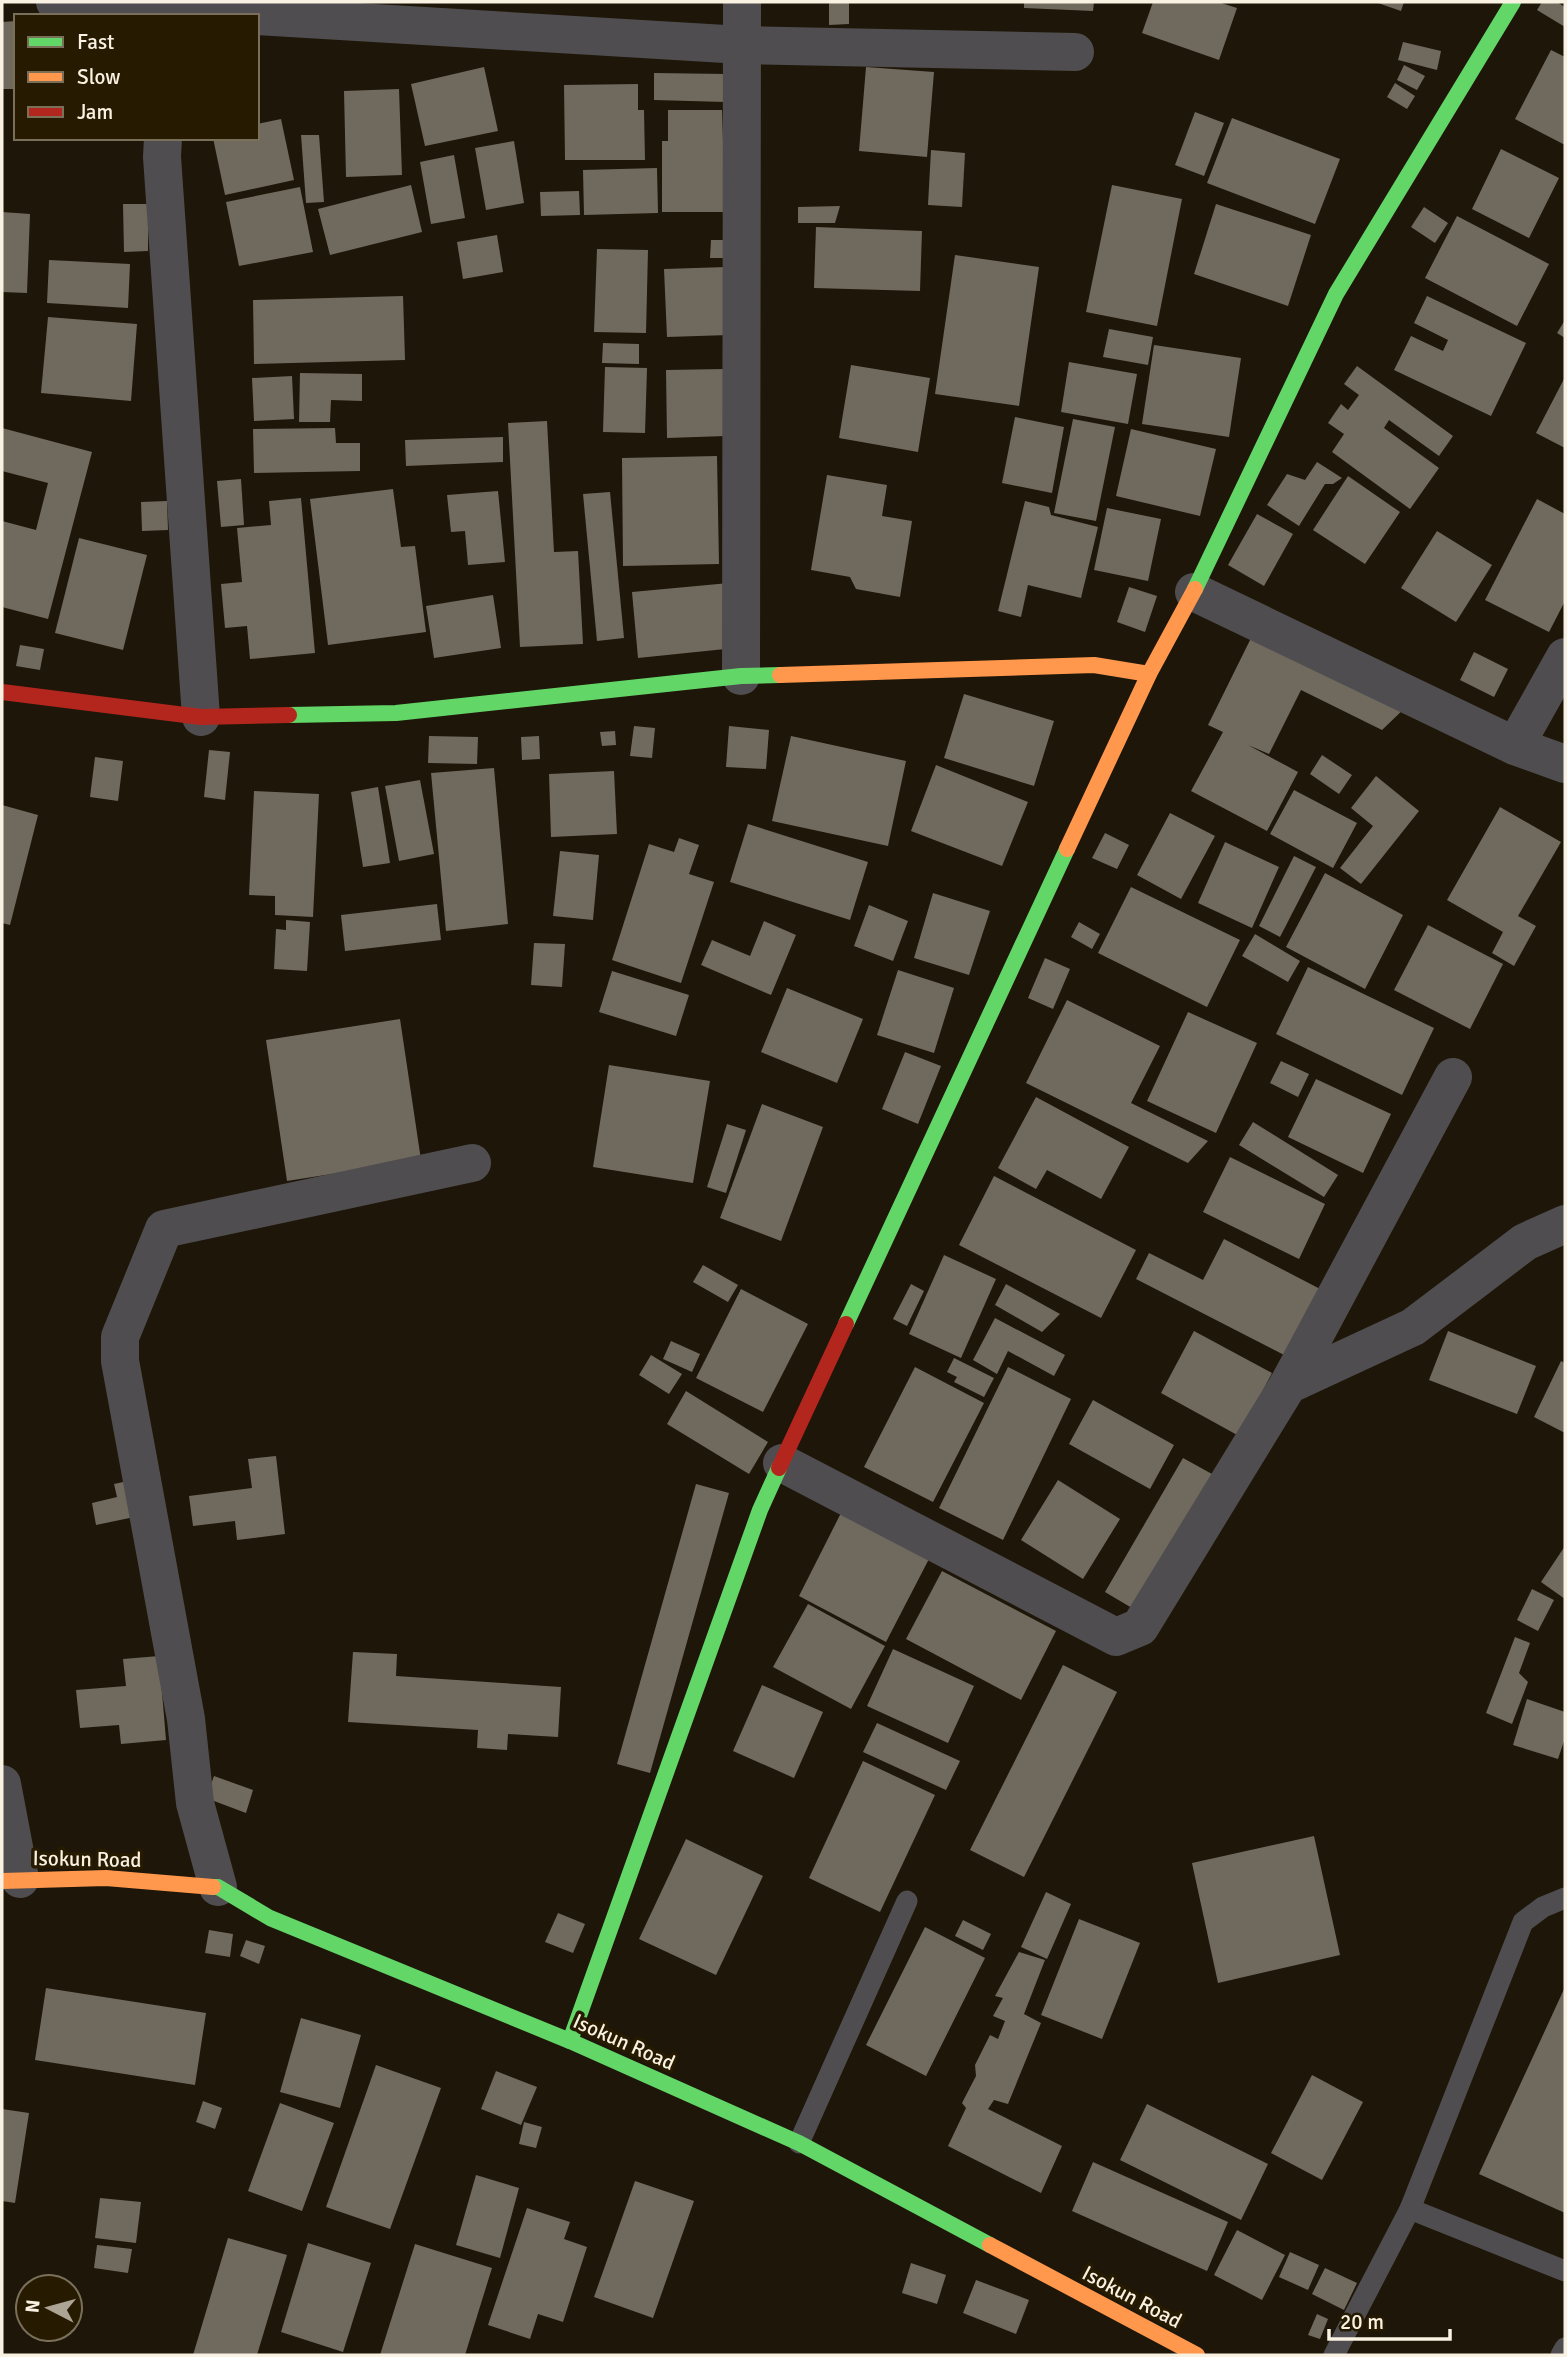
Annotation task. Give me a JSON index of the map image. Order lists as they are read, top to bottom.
{
  "streets": {
    "street": ["Isokun Road"]
  },
  "legend": ["Fast", "Slow", "Jam"],
  "scale_bar": "20 m",
  "north": "left"
}
